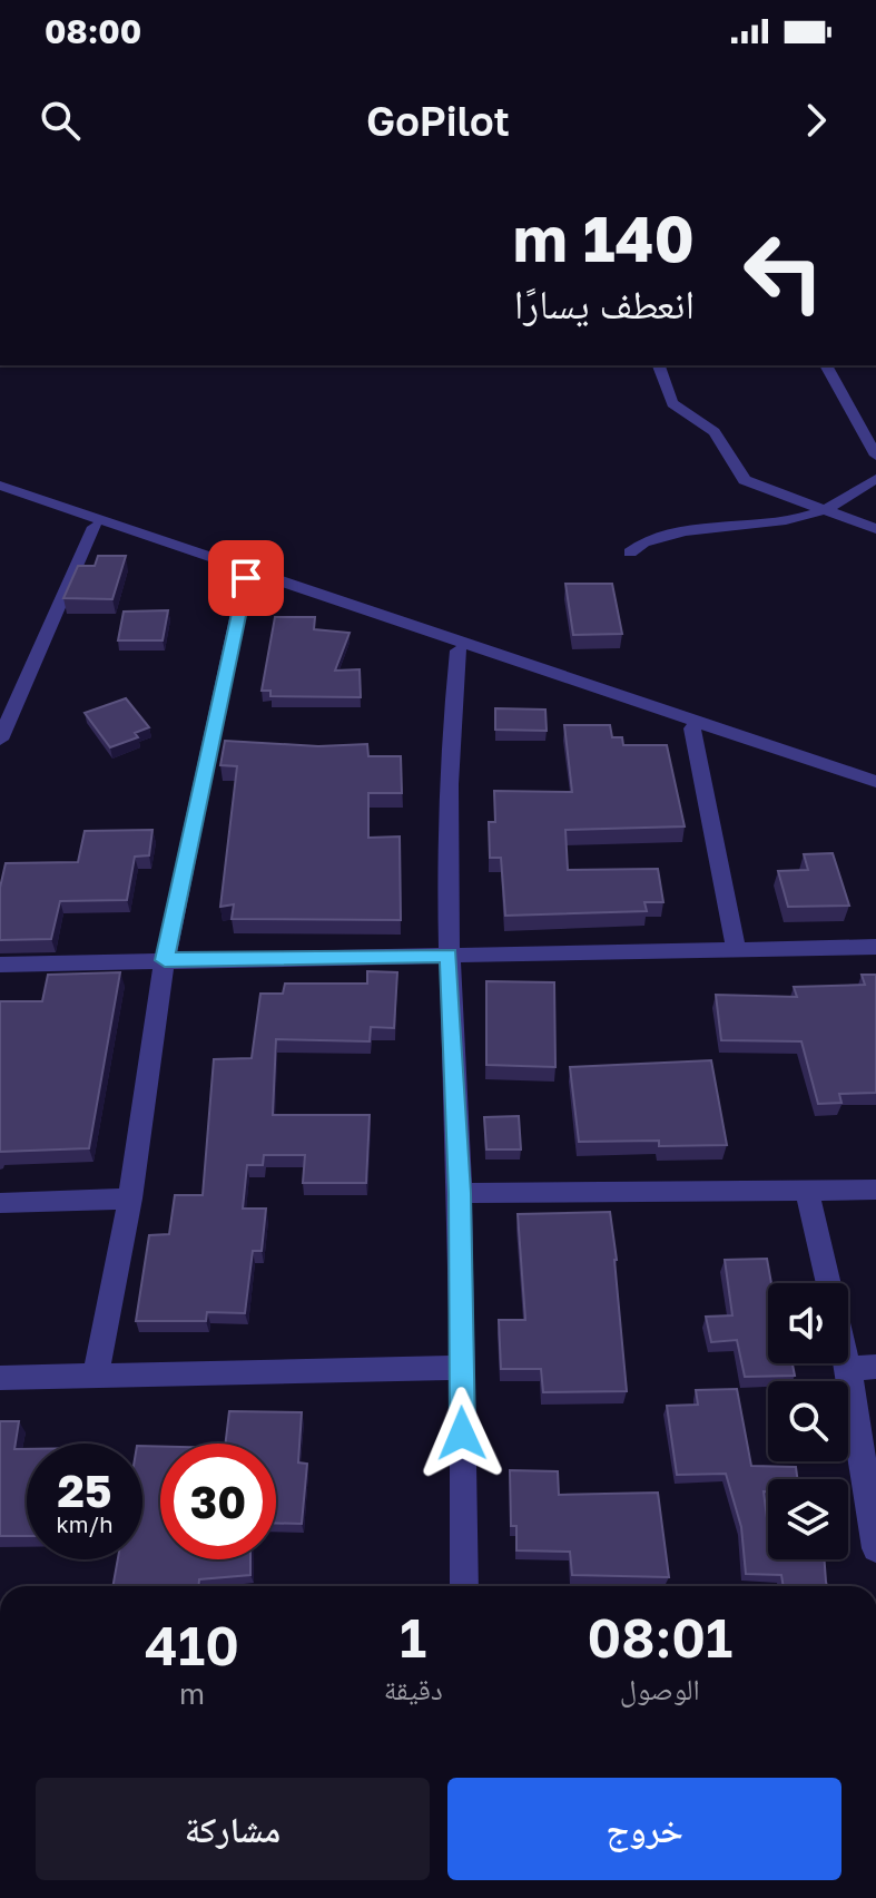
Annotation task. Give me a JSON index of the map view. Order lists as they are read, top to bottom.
{
  "page": {
    "status": "08:00",
    "header": "GoPilot",
    "turn": ["140 m", "انعطف يسارًا"],
    "speed": "25 km/h",
    "limit": "30",
    "eta": [
      "08:01",
      "الوصول",
      "1",
      "دقيقة",
      "410",
      "m"
    ],
    "buttons": ["خروج", "مشاركة"]
  }
}
